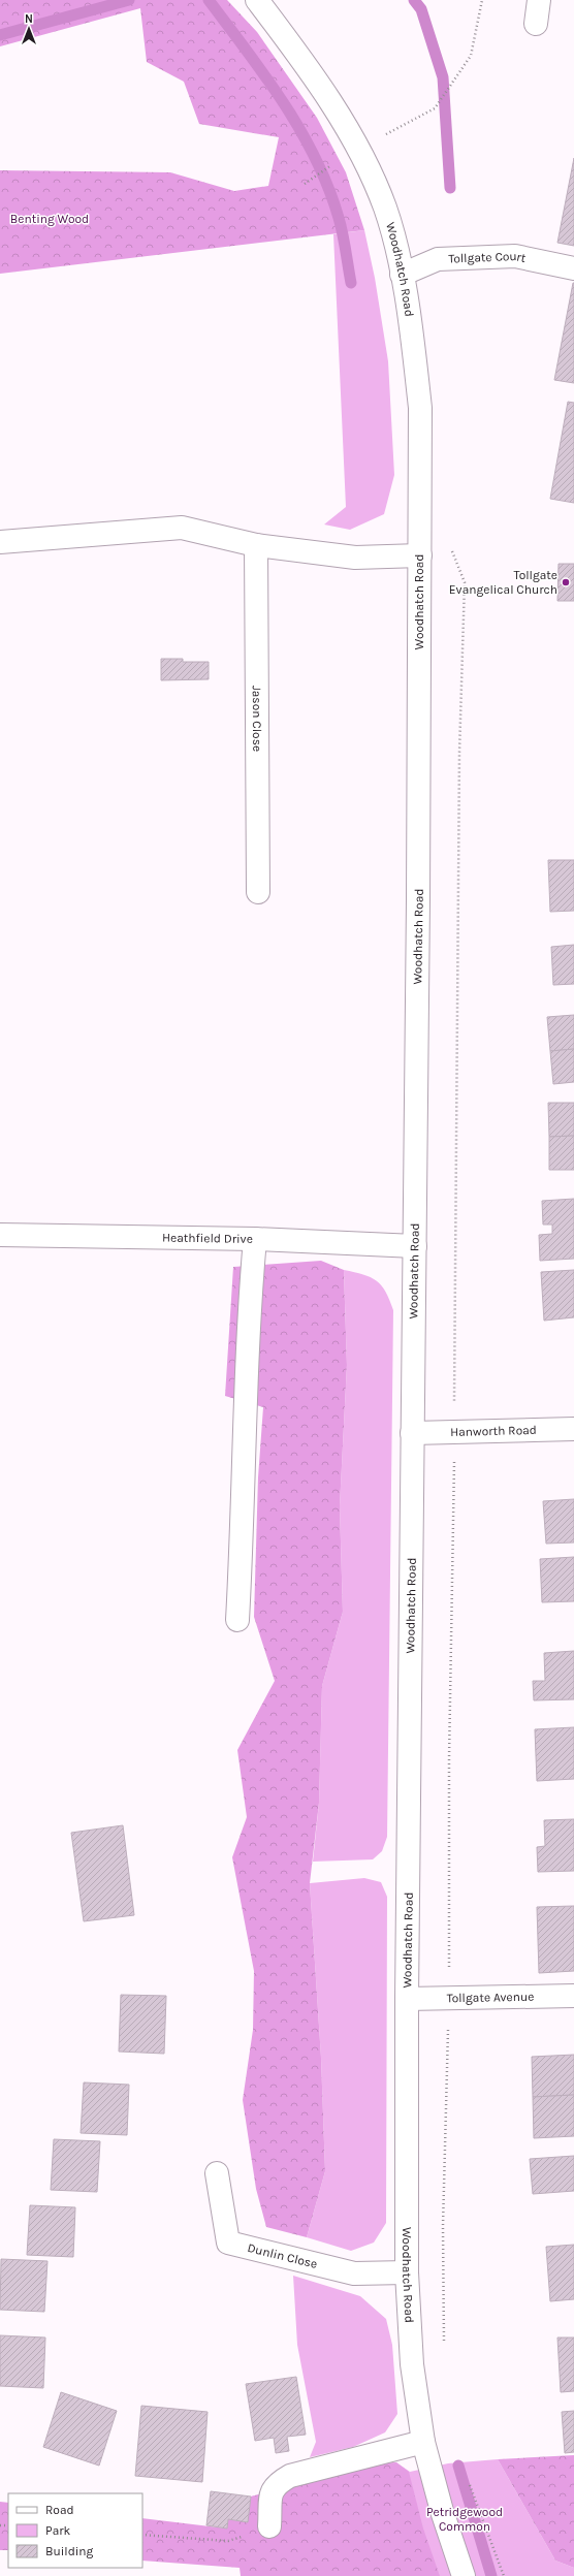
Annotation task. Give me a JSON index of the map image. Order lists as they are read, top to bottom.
{
  "streets": {
    "main road": [
      "Tollgate Court",
      "Woodhatch Road",
      "Jason Close",
      "Heathfield Drive",
      "Hanworth Road",
      "Tollgate Avenue",
      "Dunlin Close"
    ]
  },
  "crossings": [
    ["Tollgate Court", "Woodhatch Road"],
    ["Woodhatch Road", "Heathfield Drive"],
    ["Woodhatch Road", "Hanworth Road"],
    ["Woodhatch Road", "Tollgate Avenue"],
    ["Woodhatch Road", "Dunlin Close"]
  ],
  "parks": ["Benting Wood", "Petridgewood Common"],
  "places": ["Tollgate Evangelical Church"],
  "legend": ["Road", "Park", "Building"],
  "north": "top"
}
